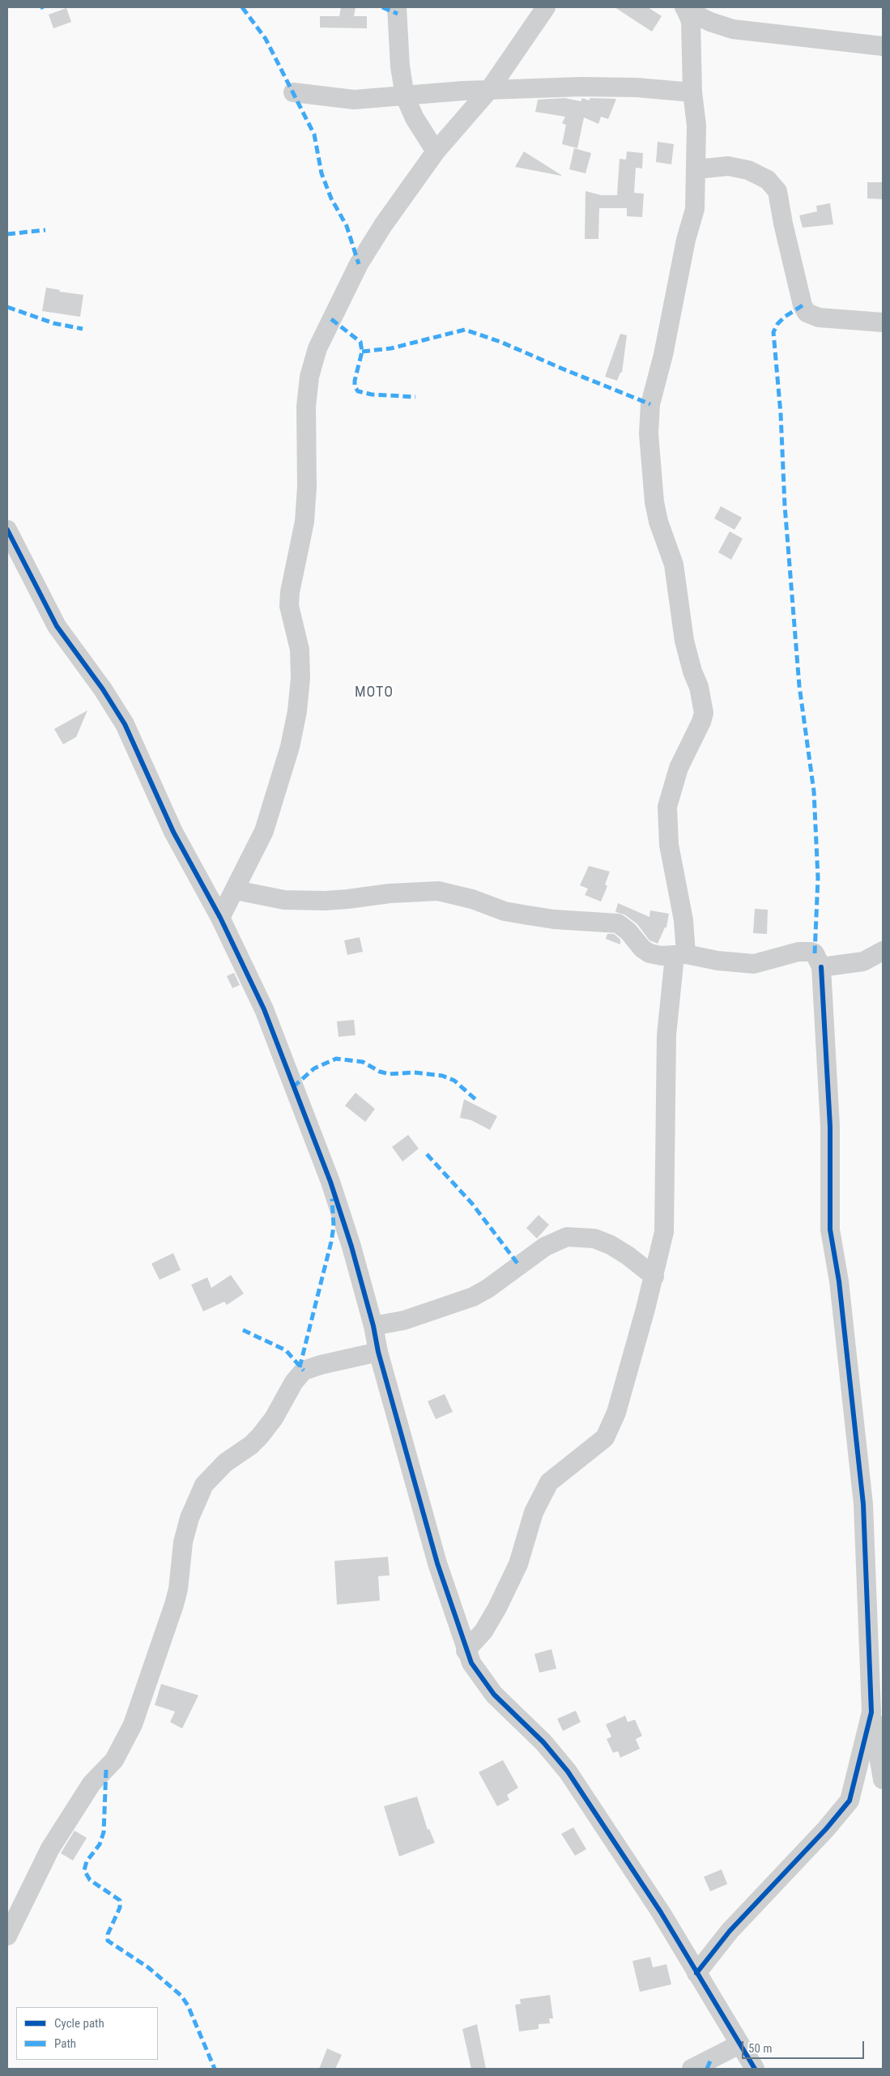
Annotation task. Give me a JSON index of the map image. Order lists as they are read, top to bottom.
{
  "districts": ["MOTO"],
  "legend": ["Cycle path", "Path"],
  "scale_bar": "50 m"
}
